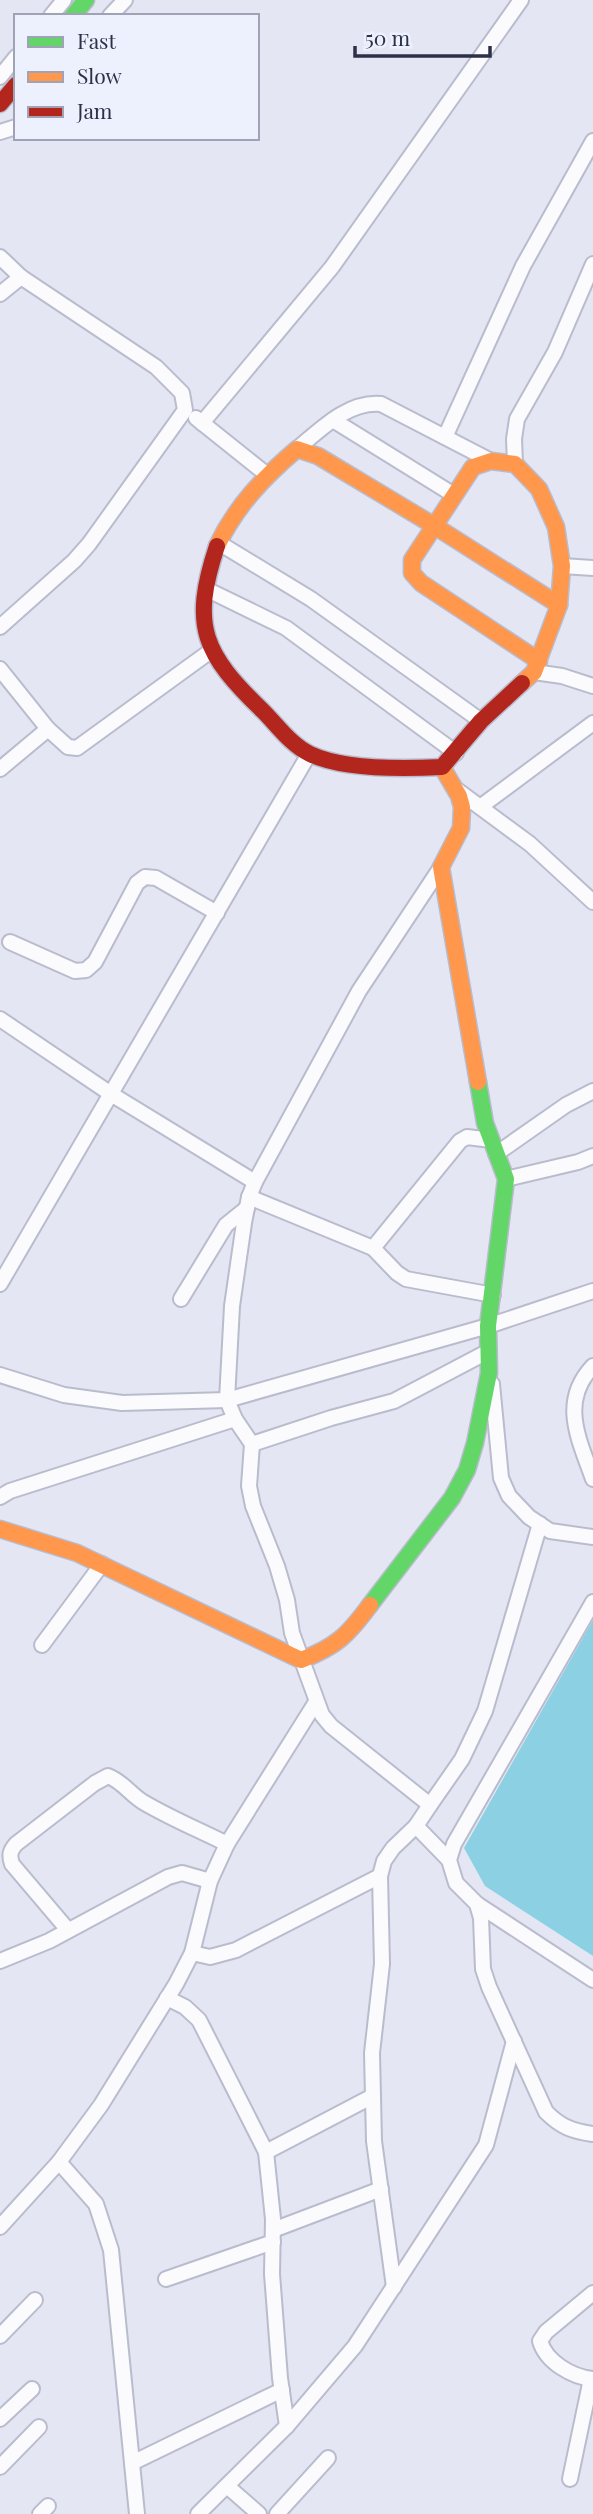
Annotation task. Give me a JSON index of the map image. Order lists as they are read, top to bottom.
{
  "legend": ["Fast", "Slow", "Jam"],
  "scale_bar": "50 m"
}
